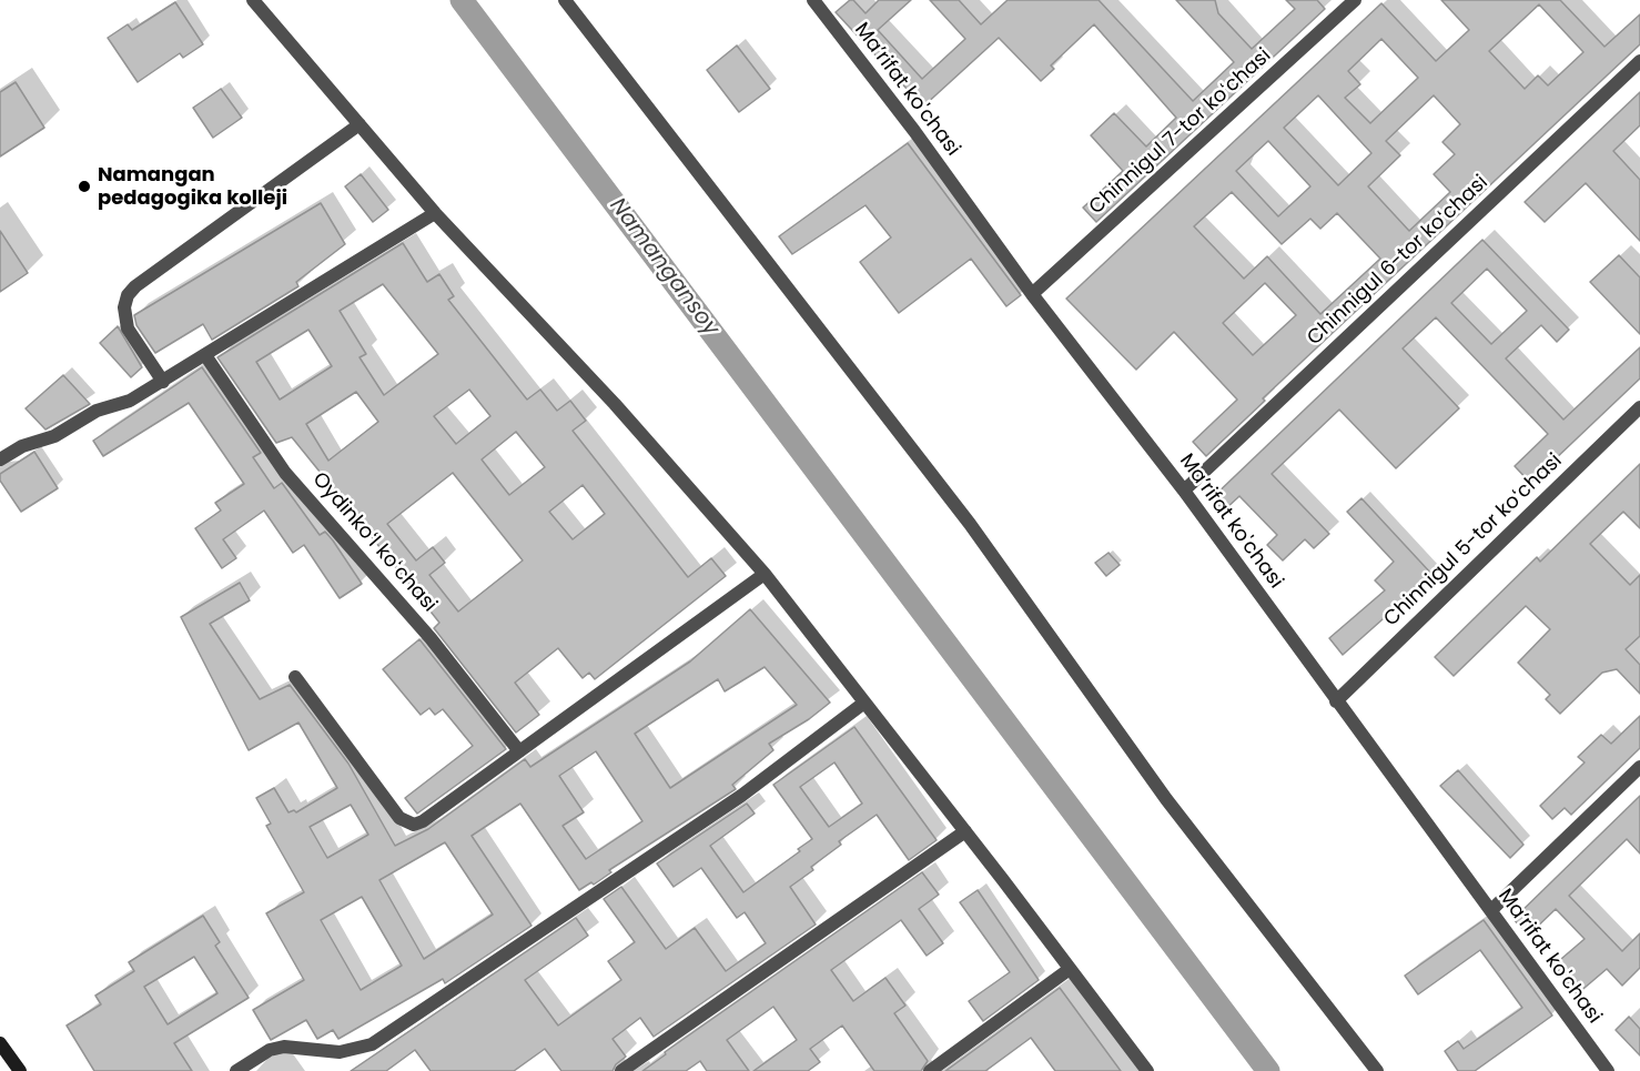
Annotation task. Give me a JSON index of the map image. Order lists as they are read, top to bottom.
{
  "streets": {
    "street": [
      "Maʼrifat ko'chasi",
      "Chinnigul 7-tor koʻchasi",
      "Chinnigul 6-tor koʻchasi",
      "Chinnigul 5-tor koʻchasi",
      "Oydinkoʻl koʻchasi"
    ]
  },
  "crossings": [
    ["Maʼrifat ko'chasi", "Chinnigul 7-tor koʻchasi"],
    ["Maʼrifat ko'chasi", "Chinnigul 6-tor koʻchasi"],
    ["Maʼrifat ko'chasi", "Chinnigul 5-tor koʻchasi"]
  ],
  "water": ["Namangansoy"],
  "places": ["Namangan pedagogika kolleji"]
}
